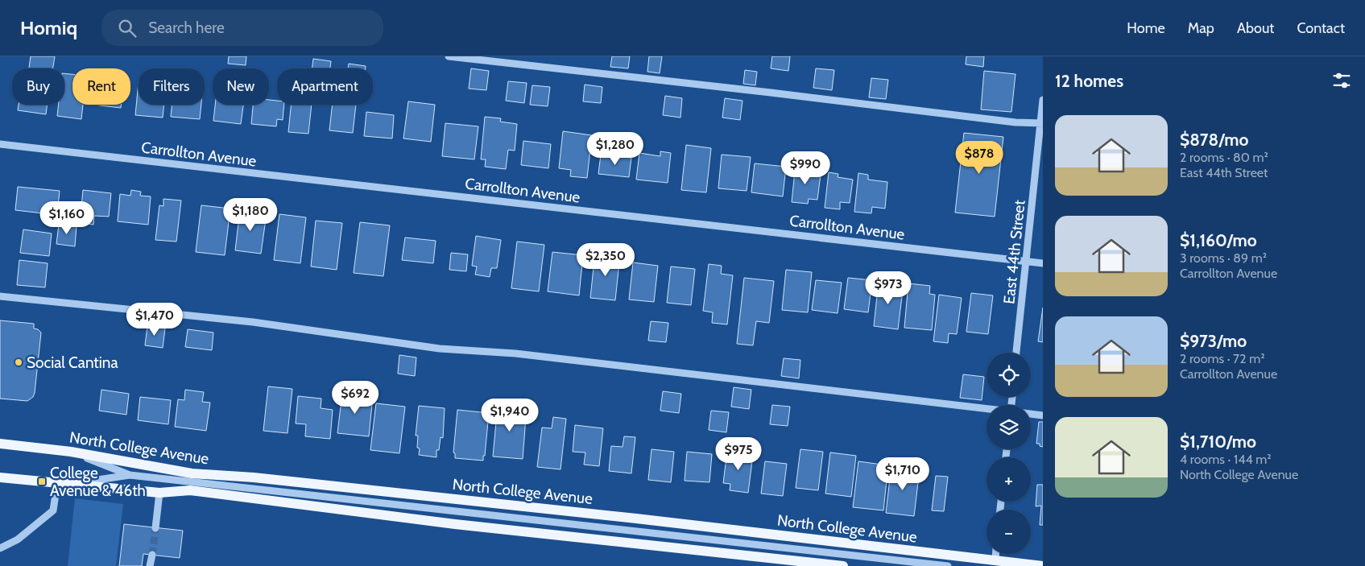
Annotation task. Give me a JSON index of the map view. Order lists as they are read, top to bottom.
{
  "streets": {
    "main road": ["North College Avenue"],
    "street": ["Carrollton Avenue", "East 44th Street"]
  },
  "crossings": [
    ["Carrollton Avenue", "East 44th Street"]
  ],
  "places": {
    "other": ["Social Cantina"],
    "transit": ["College Avenue & 46th"]
  },
  "page": {
    "header": "Homiq",
    "search": "Search here",
    "nav": [
      "Home",
      "Map",
      "About",
      "Contact"
    ],
    "heading": "12 homes",
    "chip": [
      "Buy",
      "Rent",
      "Filters",
      "New",
      "Apartment"
    ],
    "list": [
      {
        "name": "$878/mo",
        "note": "2 rooms · 80 m² · East 44th Street"
      },
      {
        "name": "$1,160/mo",
        "note": "3 rooms · 89 m² · Carrollton Avenue"
      },
      {
        "name": "$973/mo",
        "note": "2 rooms · 72 m² · Carrollton Avenue"
      },
      {
        "name": "$1,710/mo",
        "note": "4 rooms · 144 m² · North College Avenue"
      }
    ],
    "price": [
      "$1,280",
      "$878",
      "$990",
      "$1,180",
      "$1,160",
      "$2,350",
      "$973",
      "$1,470",
      "$692",
      "$1,940",
      "$975",
      "$1,710"
    ],
    "map_buttons": ["+", "−"]
  }
}
